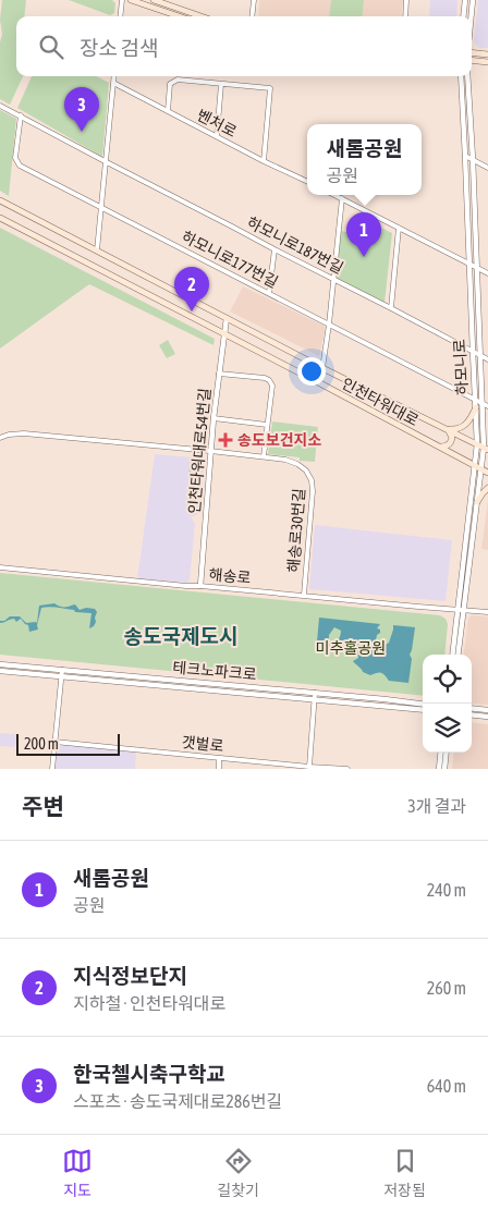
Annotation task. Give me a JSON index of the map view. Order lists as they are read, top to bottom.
{
  "streets": {
    "main road": ["인천타워대로"],
    "street": [
      "벤처로",
      "하모니로187번길",
      "하모니로177번길",
      "하모니로",
      "인천타워대로54번길",
      "해송로30번길",
      "해송로",
      "테크노파크로",
      "갯벌로"
    ]
  },
  "crossings": [
    ["하모니로187번길", "하모니로177번길"],
    ["하모니로187번길", "하모니로"],
    ["하모니로177번길", "하모니로"],
    ["하모니로", "인천타워대로"],
    ["하모니로", "해송로"],
    ["인천타워대로", "인천타워대로54번길"],
    ["인천타워대로54번길", "해송로30번길"],
    ["인천타워대로54번길", "해송로"],
    ["해송로30번길", "해송로"]
  ],
  "districts": ["송도국제도시"],
  "parks": ["미추홀공원"],
  "places": {
    "health": ["송도보건지소"]
  },
  "scale_bar": "200 m",
  "page": {
    "search": "장소 검색",
    "pins": ["3", "1", "2"],
    "popup": ["새롬공원", "공원"],
    "scale": "200 m",
    "heading": ["주변", "3개 결과"],
    "list": [
      {
        "mark": "1",
        "name": "새롬공원",
        "note": "공원",
        "value": "240 m"
      },
      {
        "mark": "2",
        "name": "지식정보단지",
        "note": "지하철 · 인천타워대로",
        "value": "260 m"
      },
      {
        "mark": "3",
        "name": "한국첼시축구학교",
        "note": "스포츠 · 송도국제대로286번길",
        "value": "640 m"
      }
    ],
    "nav": ["지도", "길찾기", "저장됨"]
  }
}
